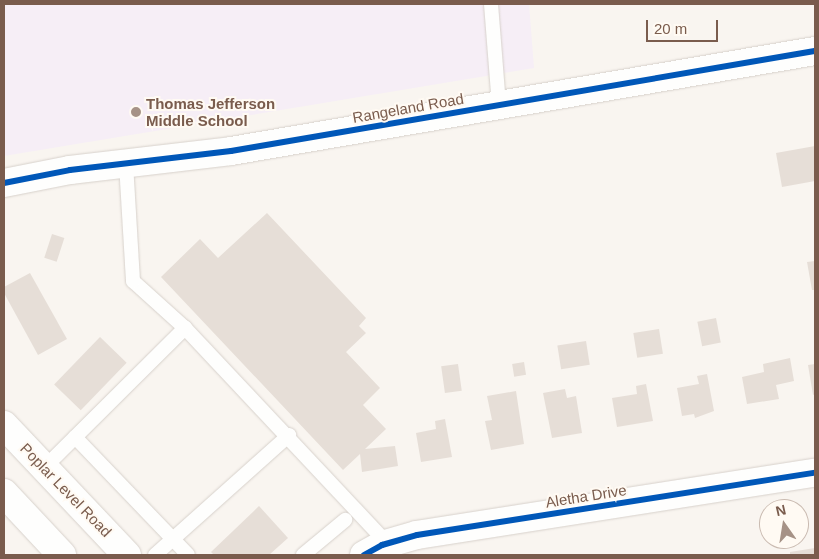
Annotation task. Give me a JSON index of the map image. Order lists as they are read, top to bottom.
{
  "streets": {
    "street": ["Rangeland Road", "Poplar Level Road", "Aletha Drive"]
  },
  "places": ["Thomas Jefferson Middle School"],
  "scale_bar": "20 m",
  "north": "top"
}
